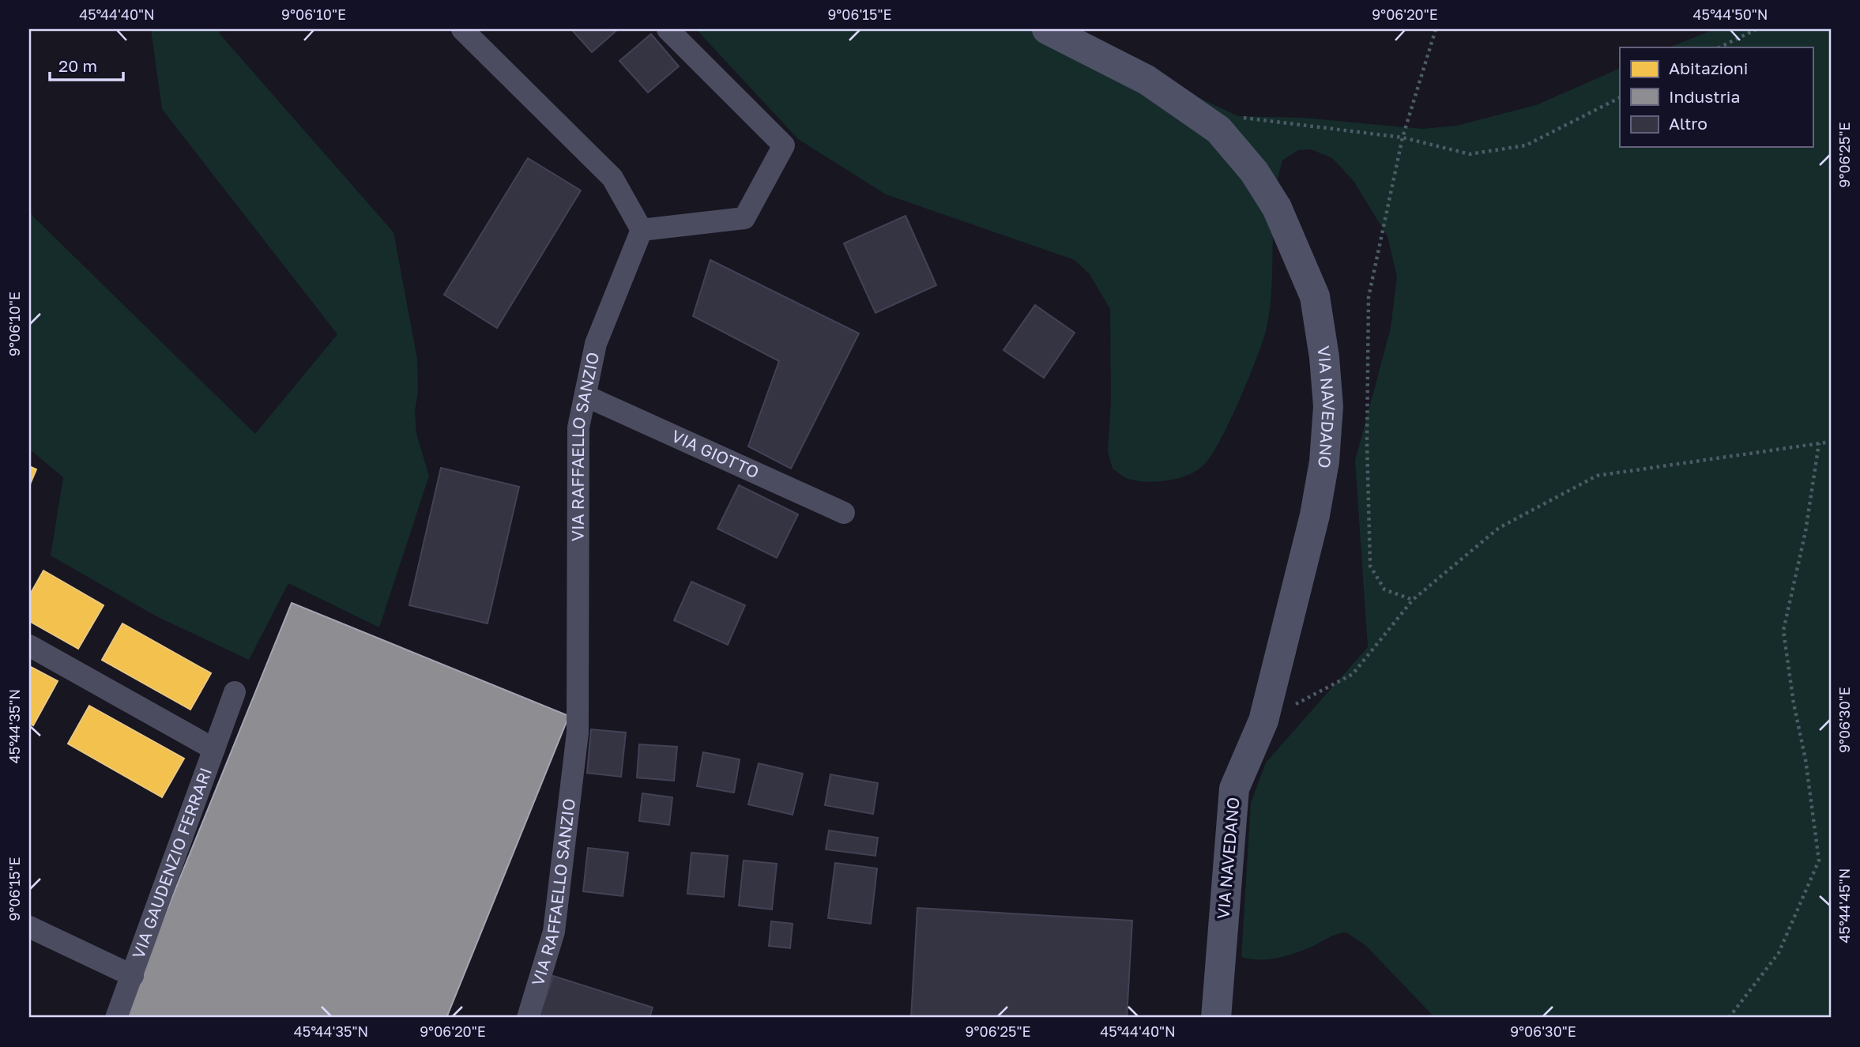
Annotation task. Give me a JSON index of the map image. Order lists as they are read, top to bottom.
{
  "streets": {
    "street": [
      "VIA NAVEDANO",
      "VIA RAFFAELLO SANZIO",
      "VIA GIOTTO",
      "VIA GAUDENZIO FERRARI"
    ]
  },
  "crossings": [
    ["VIA RAFFAELLO SANZIO", "VIA GIOTTO"]
  ],
  "legend": ["Abitazioni", "Industria", "Altro"],
  "scale_bar": "20 m",
  "coordinates": [
    "45°44'40\"N",
    "9°06'10\"E",
    "9°06'15\"E",
    "9°06'20\"E",
    "45°44'50\"N",
    "9°06'25\"E",
    "9°06'30\"E",
    "45°44'35\"N",
    "45°44'45\"N"
  ]
}
